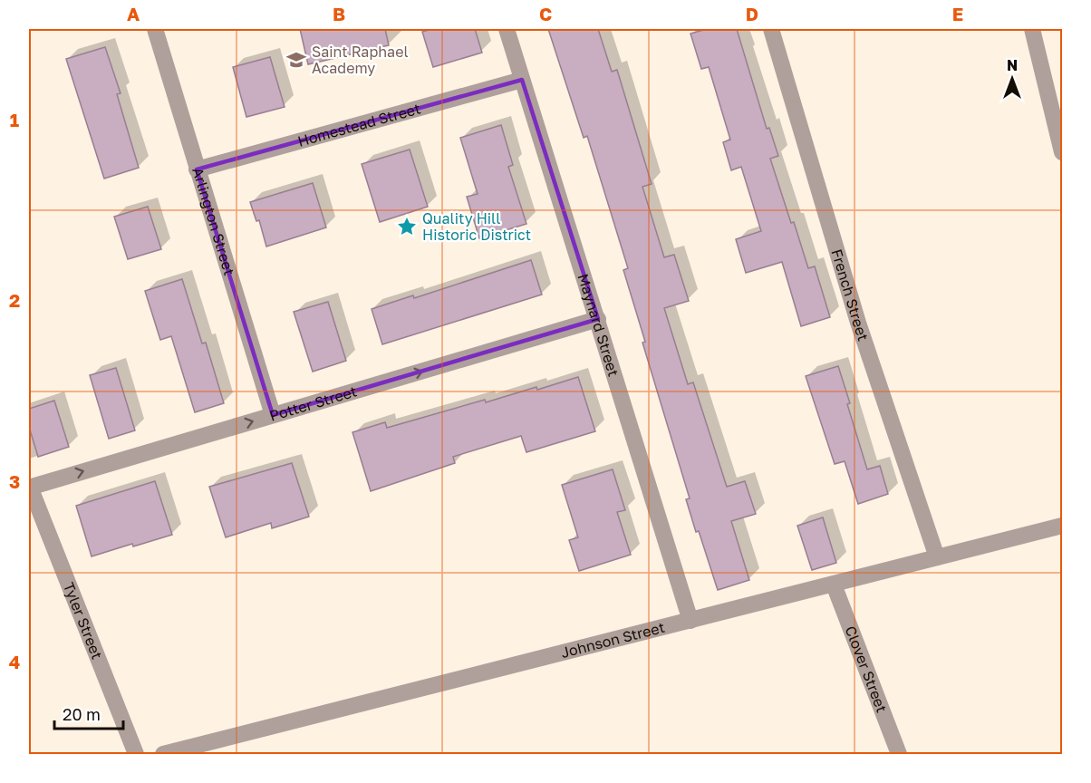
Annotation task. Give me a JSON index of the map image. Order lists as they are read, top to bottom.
{
  "streets": {
    "street": [
      "Homestead Street",
      "Arlington Street",
      "French Street",
      "Maynard Street",
      "Potter Street",
      "Tyler Street",
      "Johnson Street",
      "Clover Street"
    ]
  },
  "crossings": [
    ["Homestead Street", "Arlington Street"],
    ["Homestead Street", "Maynard Street"],
    ["Arlington Street", "Potter Street"],
    ["French Street", "Johnson Street"],
    ["Maynard Street", "Potter Street"],
    ["Maynard Street", "Johnson Street"],
    ["Potter Street", "Tyler Street"],
    ["Johnson Street", "Clover Street"]
  ],
  "one_way": ["Potter Street"],
  "places": {
    "school or university": ["Saint Raphael Academy"],
    "place": ["Quality Hill Historic District"]
  },
  "scale_bar": "20 m",
  "north": "top",
  "grid": {
    "columns": [
      "A",
      "B",
      "C",
      "D",
      "E"
    ],
    "rows": [
      "1",
      "2",
      "3",
      "4"
    ]
  }
}
